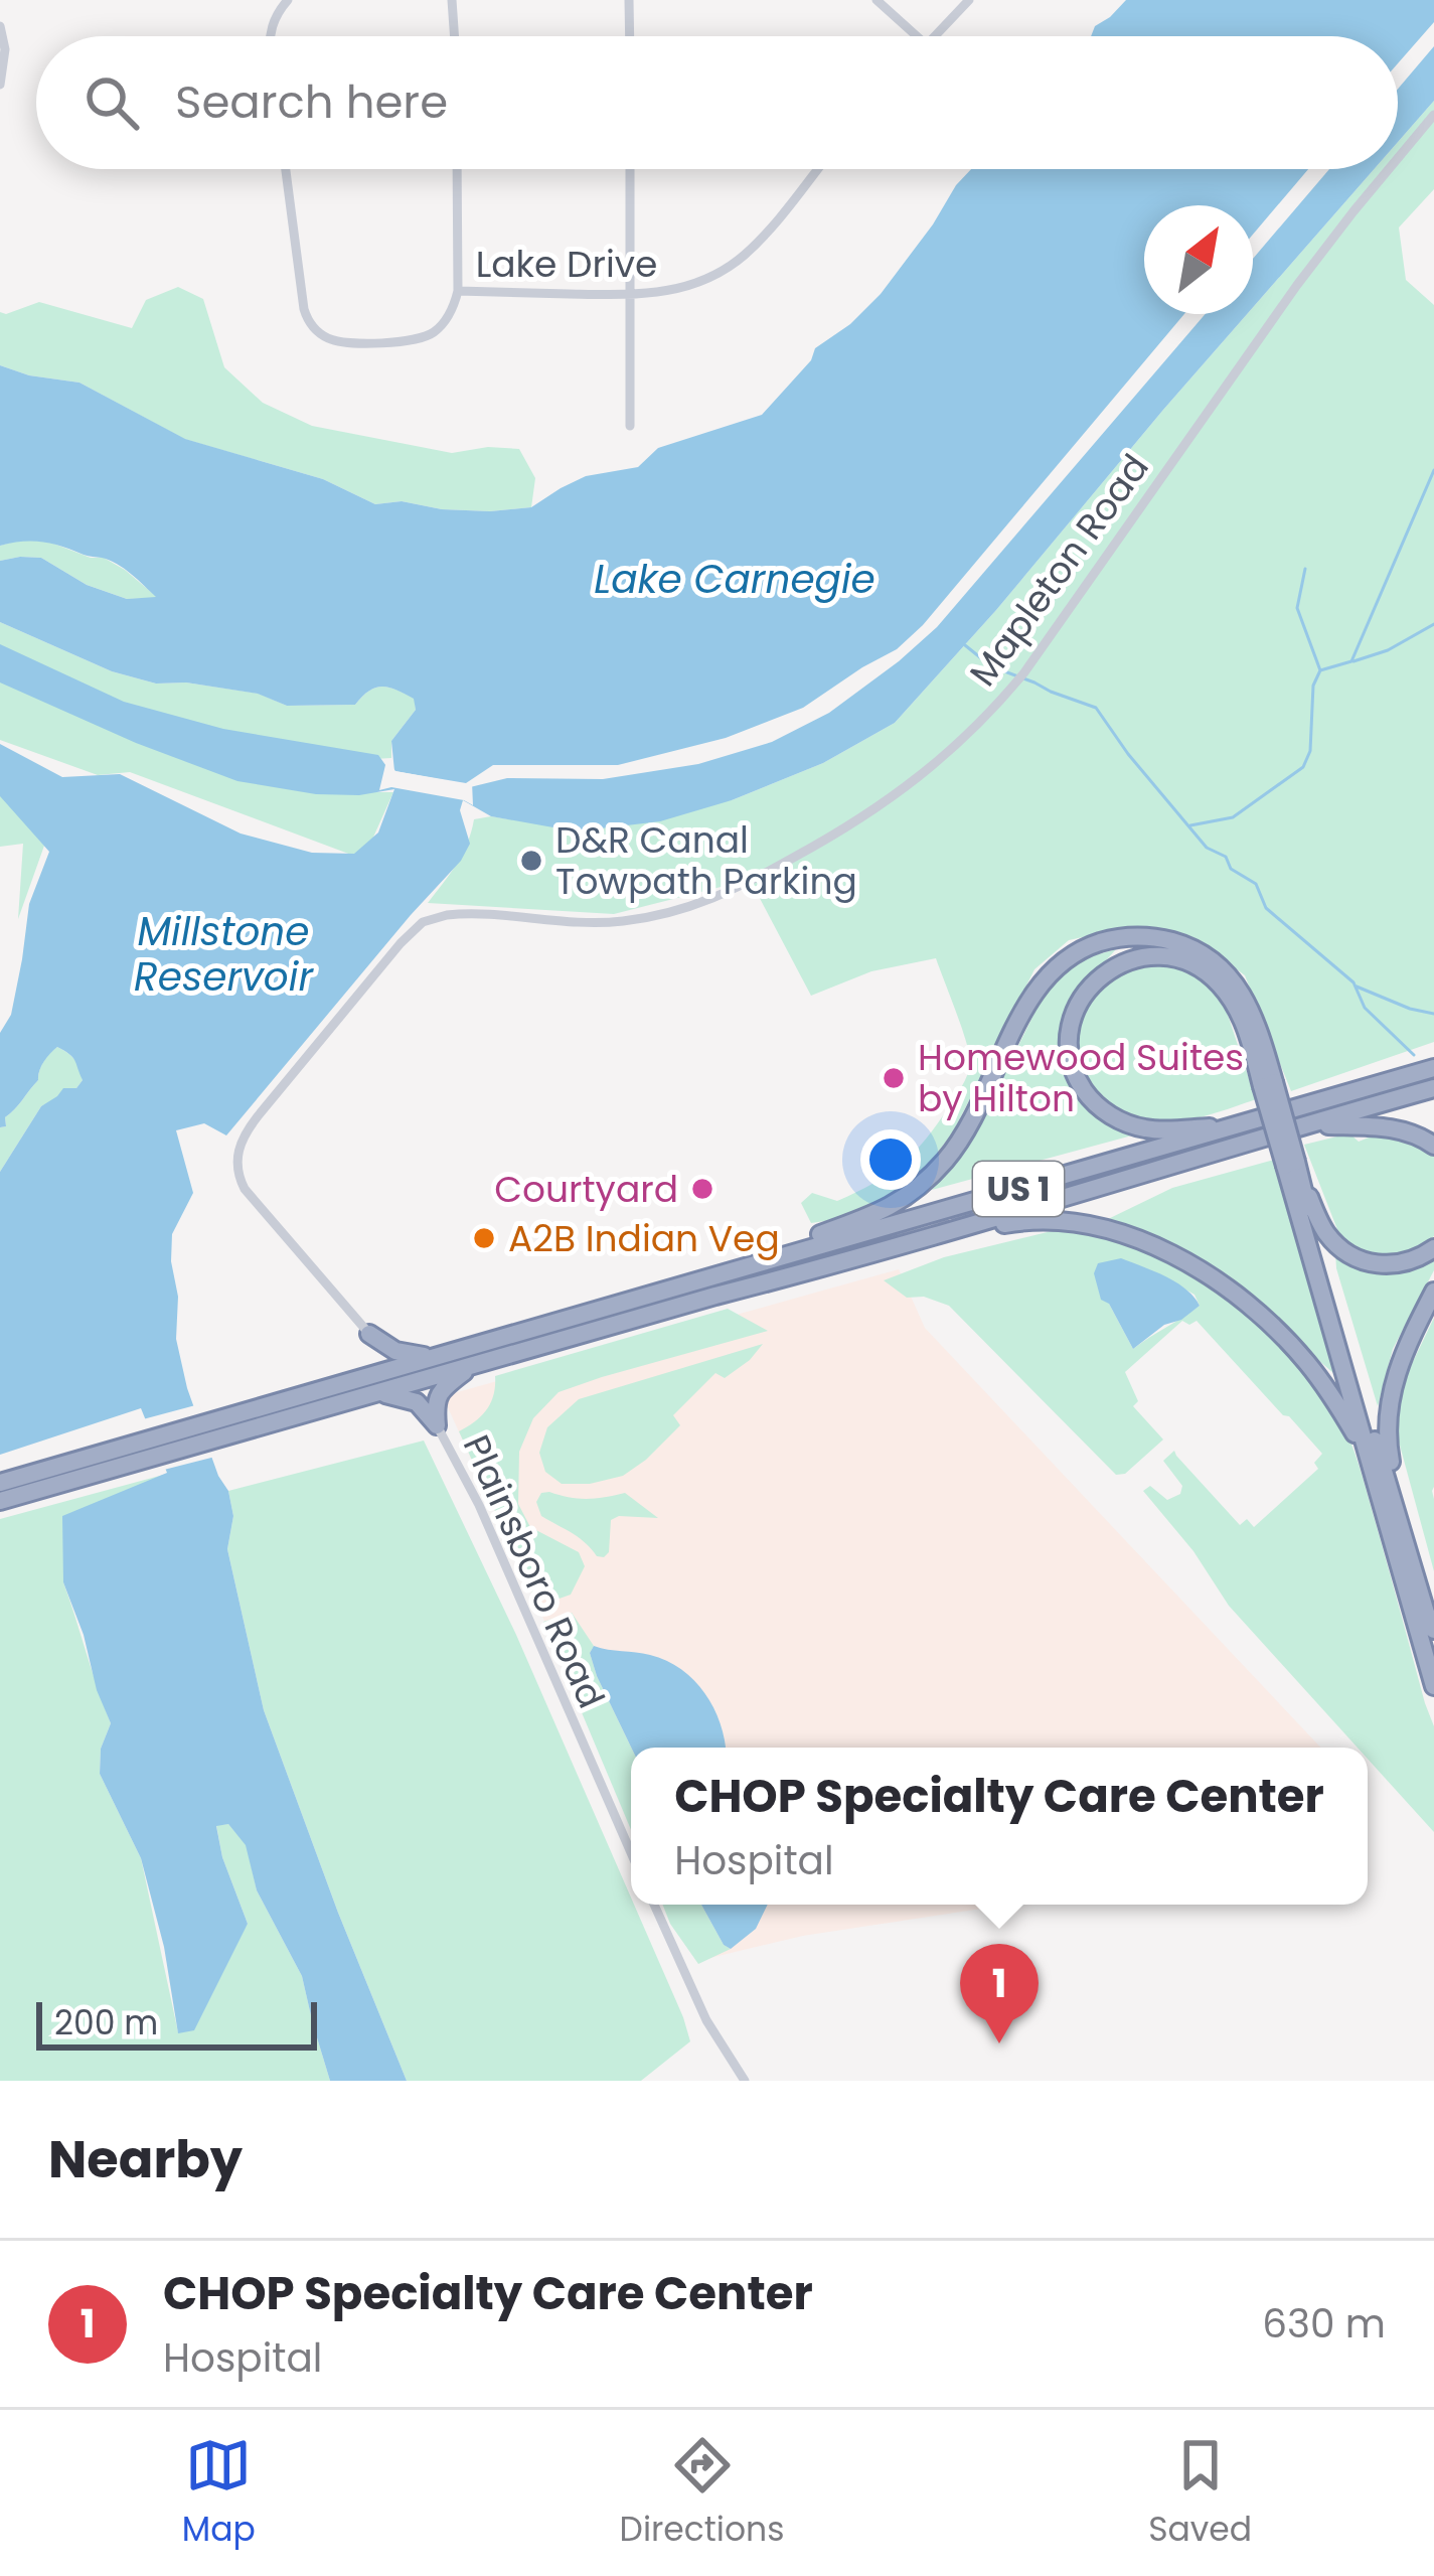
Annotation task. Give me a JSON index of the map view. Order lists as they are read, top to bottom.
{
  "streets": {
    "highway": ["US 1"],
    "street": ["Lake Drive", "Mapleton Road", "Plainsboro Road"]
  },
  "water": ["Lake Carnegie", "Millstone Reservoir"],
  "places": [
    "D&R Canal Towpath Parking",
    "Homewood Suites by Hilton",
    "Courtyard",
    "A2B Indian Veg"
  ],
  "scale_bar": "200 m",
  "north": "top right",
  "page": {
    "search": "Search here",
    "popup": ["CHOP Specialty Care Center", "Hospital"],
    "pins": "1",
    "scale": "200 m",
    "heading": "Nearby",
    "list": [
      {
        "mark": "1",
        "name": "CHOP Specialty Care Center",
        "note": "Hospital",
        "value": "630 m"
      }
    ],
    "nav": ["Map", "Directions", "Saved"]
  }
}
